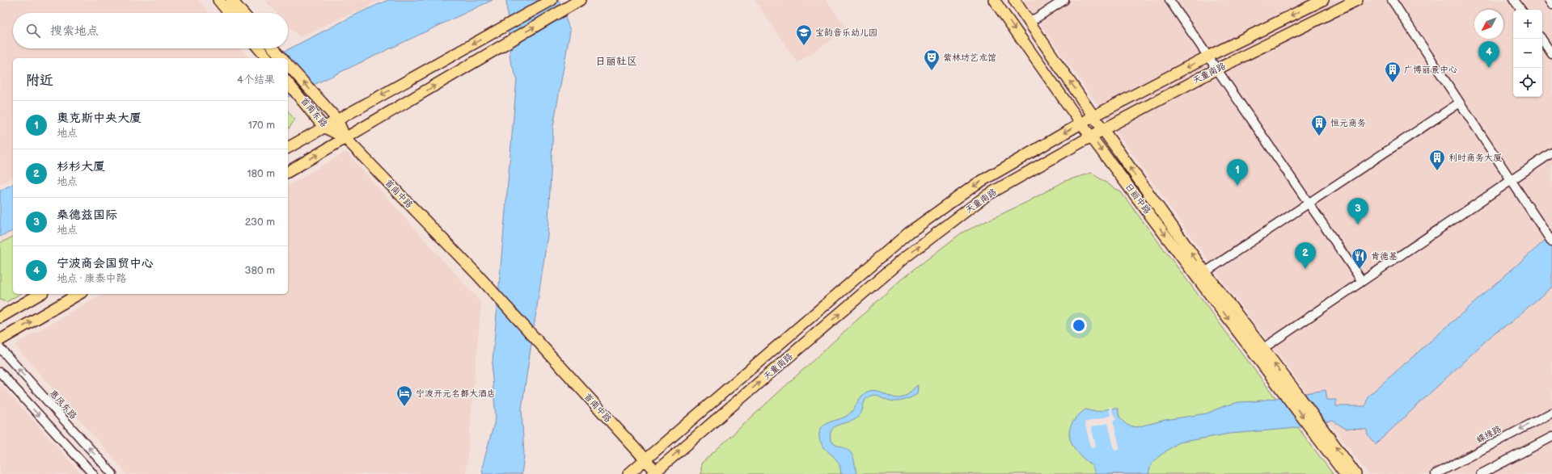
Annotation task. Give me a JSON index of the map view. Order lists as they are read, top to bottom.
{
  "streets": {
    "main road": [
      "天童南路",
      "首南东路",
      "首南中路",
      "日丽中路"
    ],
    "street": ["惠风东路", "蝶缘路"]
  },
  "crossings": [
    ["天童南路", "首南中路"],
    ["天童南路", "日丽中路"],
    ["首南东路", "首南中路"]
  ],
  "districts": ["日丽社区"],
  "places": {
    "school or university": ["宝韵音乐幼儿园"],
    "theatre": ["紫林坊艺术馆"],
    "building": ["广博丽景中心", "恒元商务", "利时商务大厦"],
    "restaurant": ["肯德基"],
    "hotel": ["宁波开元名都大酒店"]
  },
  "north": "bottom left",
  "page": {
    "map_buttons": ["+", "−"],
    "search": "搜索地点",
    "pins": [
      "4",
      "1",
      "3",
      "2"
    ],
    "heading": ["附近", "4个结果"],
    "list": [
      {
        "mark": "1",
        "name": "奥克斯中央大厦",
        "note": "地点",
        "value": "170 m"
      },
      {
        "mark": "2",
        "name": "杉杉大厦",
        "note": "地点",
        "value": "180 m"
      },
      {
        "mark": "3",
        "name": "桑德兹国际",
        "note": "地点",
        "value": "230 m"
      },
      {
        "mark": "4",
        "name": "宁波商会国贸中心",
        "note": "地点 · 康泰中路",
        "value": "380 m"
      }
    ]
  }
}
